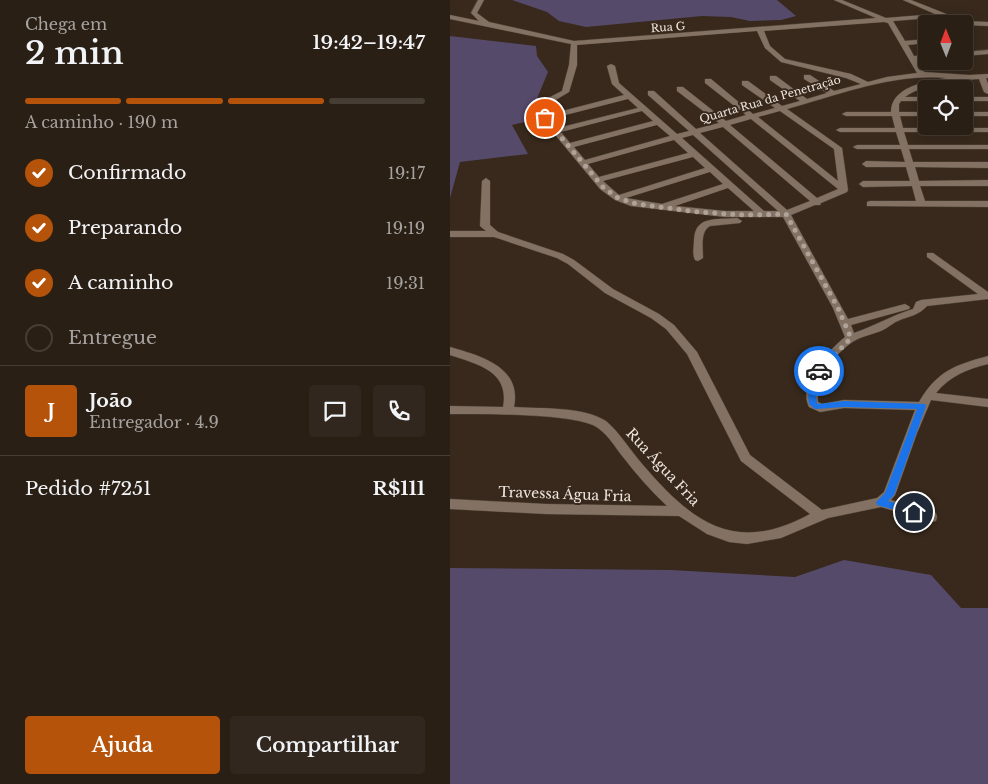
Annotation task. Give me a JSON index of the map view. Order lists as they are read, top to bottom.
{
  "streets": {
    "street": [
      "Rua G",
      "Quarta Rua da Penetração",
      "Rua Água Fria",
      "Travessa Água Fria"
    ]
  },
  "crossings": [
    ["Rua Água Fria", "Travessa Água Fria"]
  ],
  "north": "top",
  "page": {
    "heading": ["2 min", "Chega em", "19:42–19:47"],
    "panel": [
      "João",
      "Entregador · 4.9",
      "Pedido #7251",
      "R$111"
    ],
    "bar": "A caminho · 190 m",
    "list": [
      ["Confirmado", "19:17"],
      ["Preparando", "19:19"],
      ["A caminho", "19:31"],
      "Entregue"
    ],
    "round": "J",
    "buttons": ["Ajuda", "Compartilhar"]
  }
}
